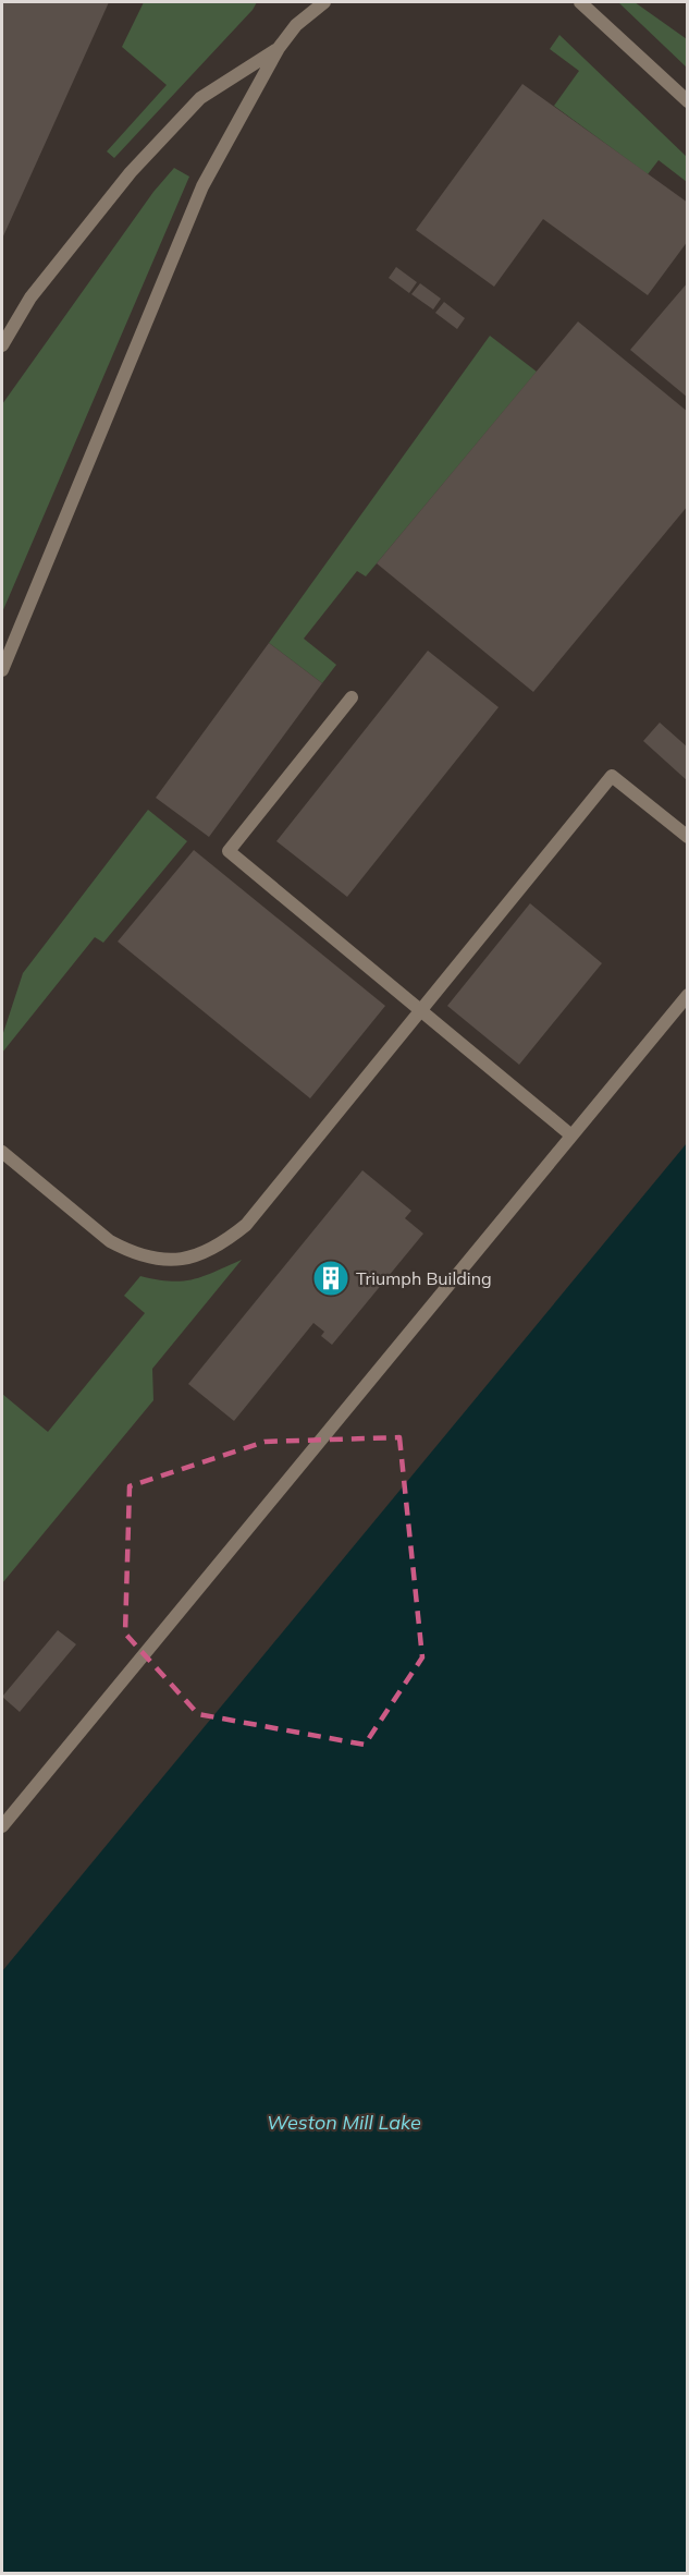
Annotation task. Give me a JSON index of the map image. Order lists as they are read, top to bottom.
{
  "water": ["Weston Mill Lake"],
  "places": {
    "building": ["Triumph Building"]
  }
}
